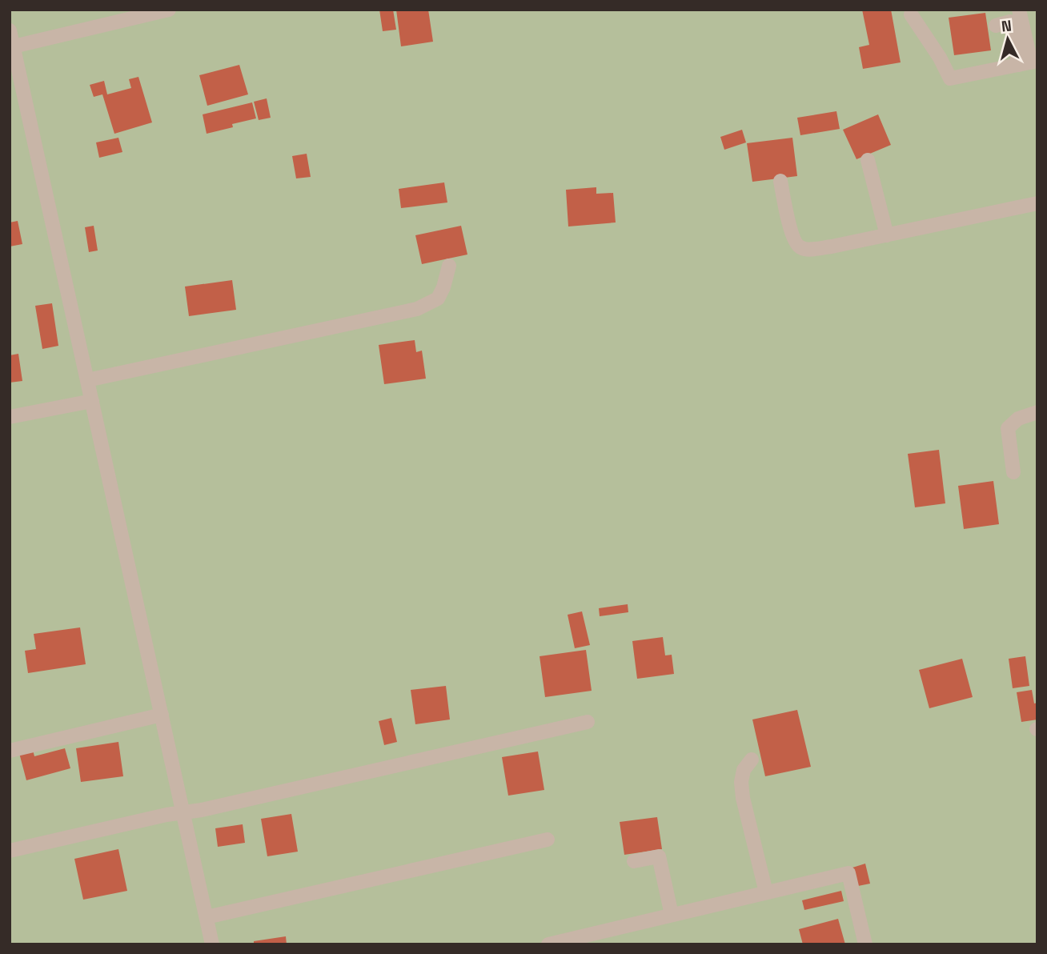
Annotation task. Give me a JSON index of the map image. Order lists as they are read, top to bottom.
{
  "north": "top"
}
